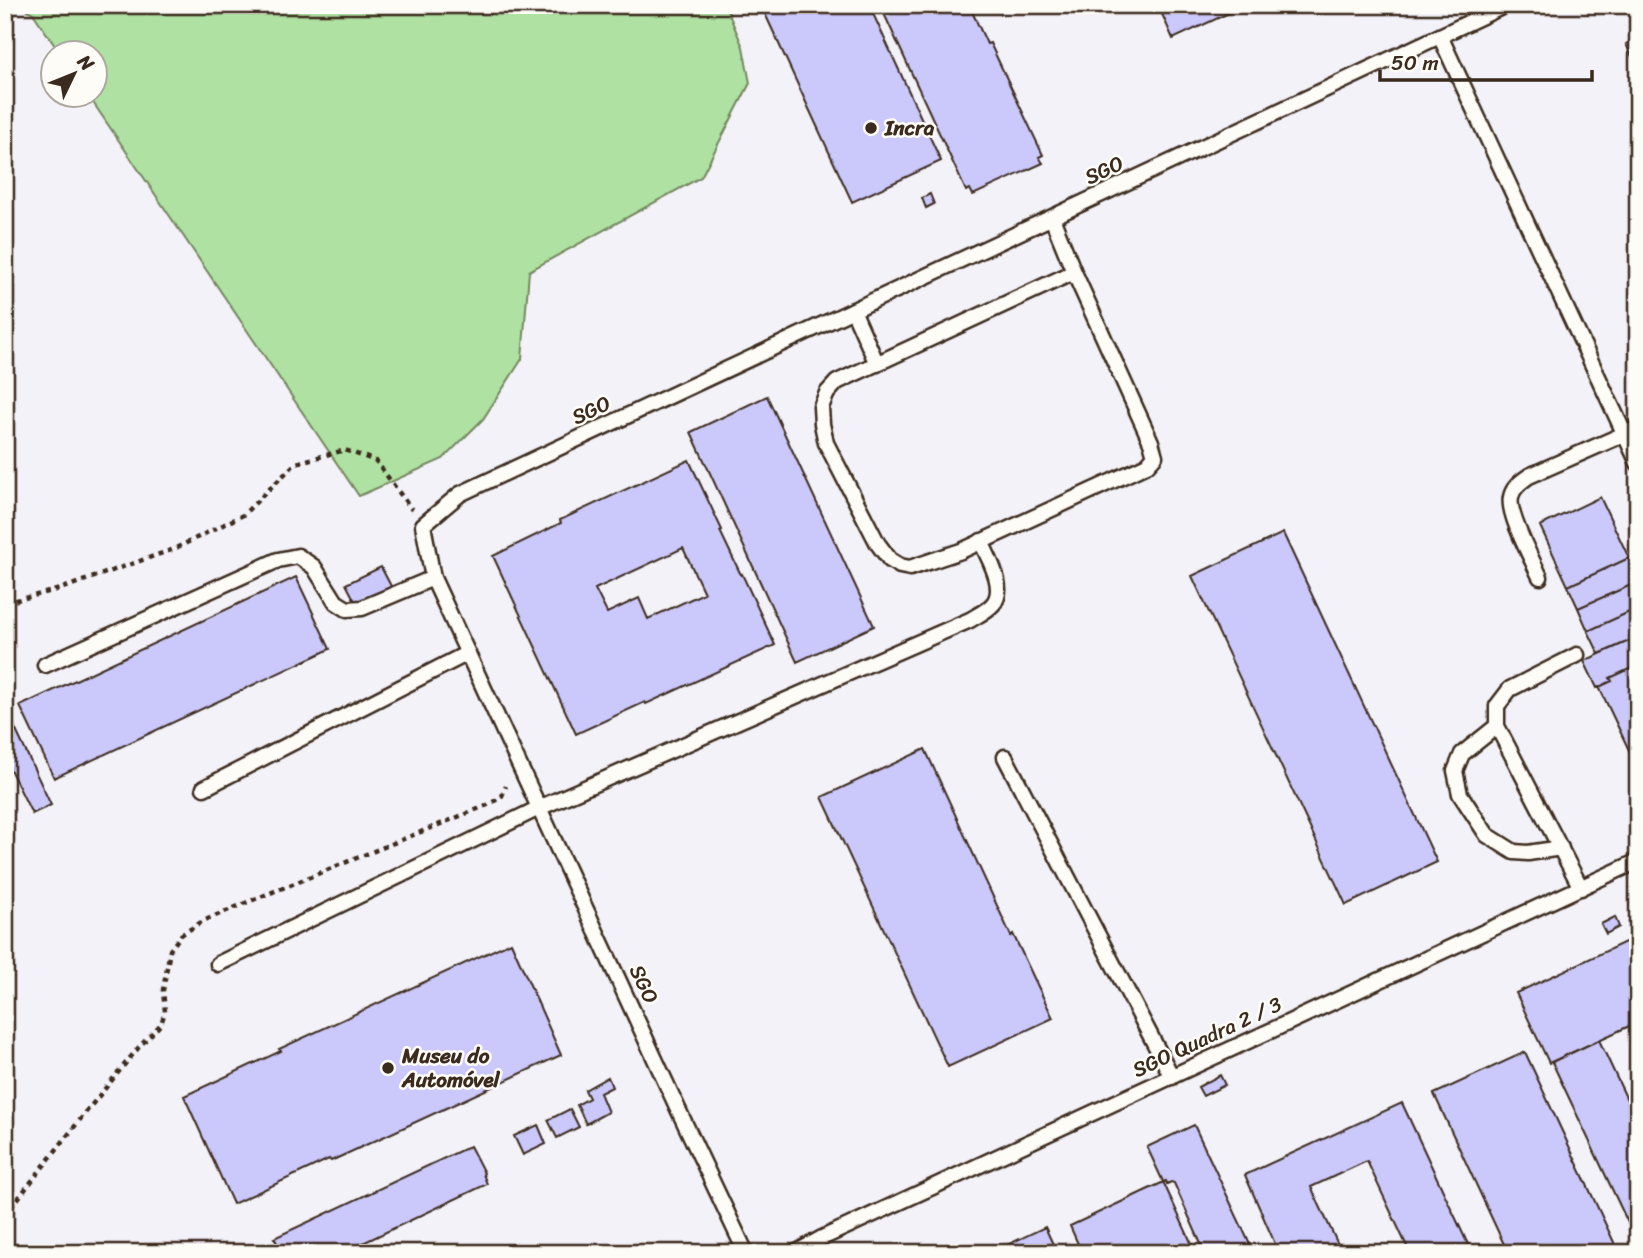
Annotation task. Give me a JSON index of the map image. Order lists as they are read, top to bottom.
{
  "streets": {
    "lane": ["SGO", "SGO Quadra 2 / 3"]
  },
  "places": ["Incra", "Museu do Automóvel"],
  "scale_bar": "50 m",
  "north": "top right"
}
